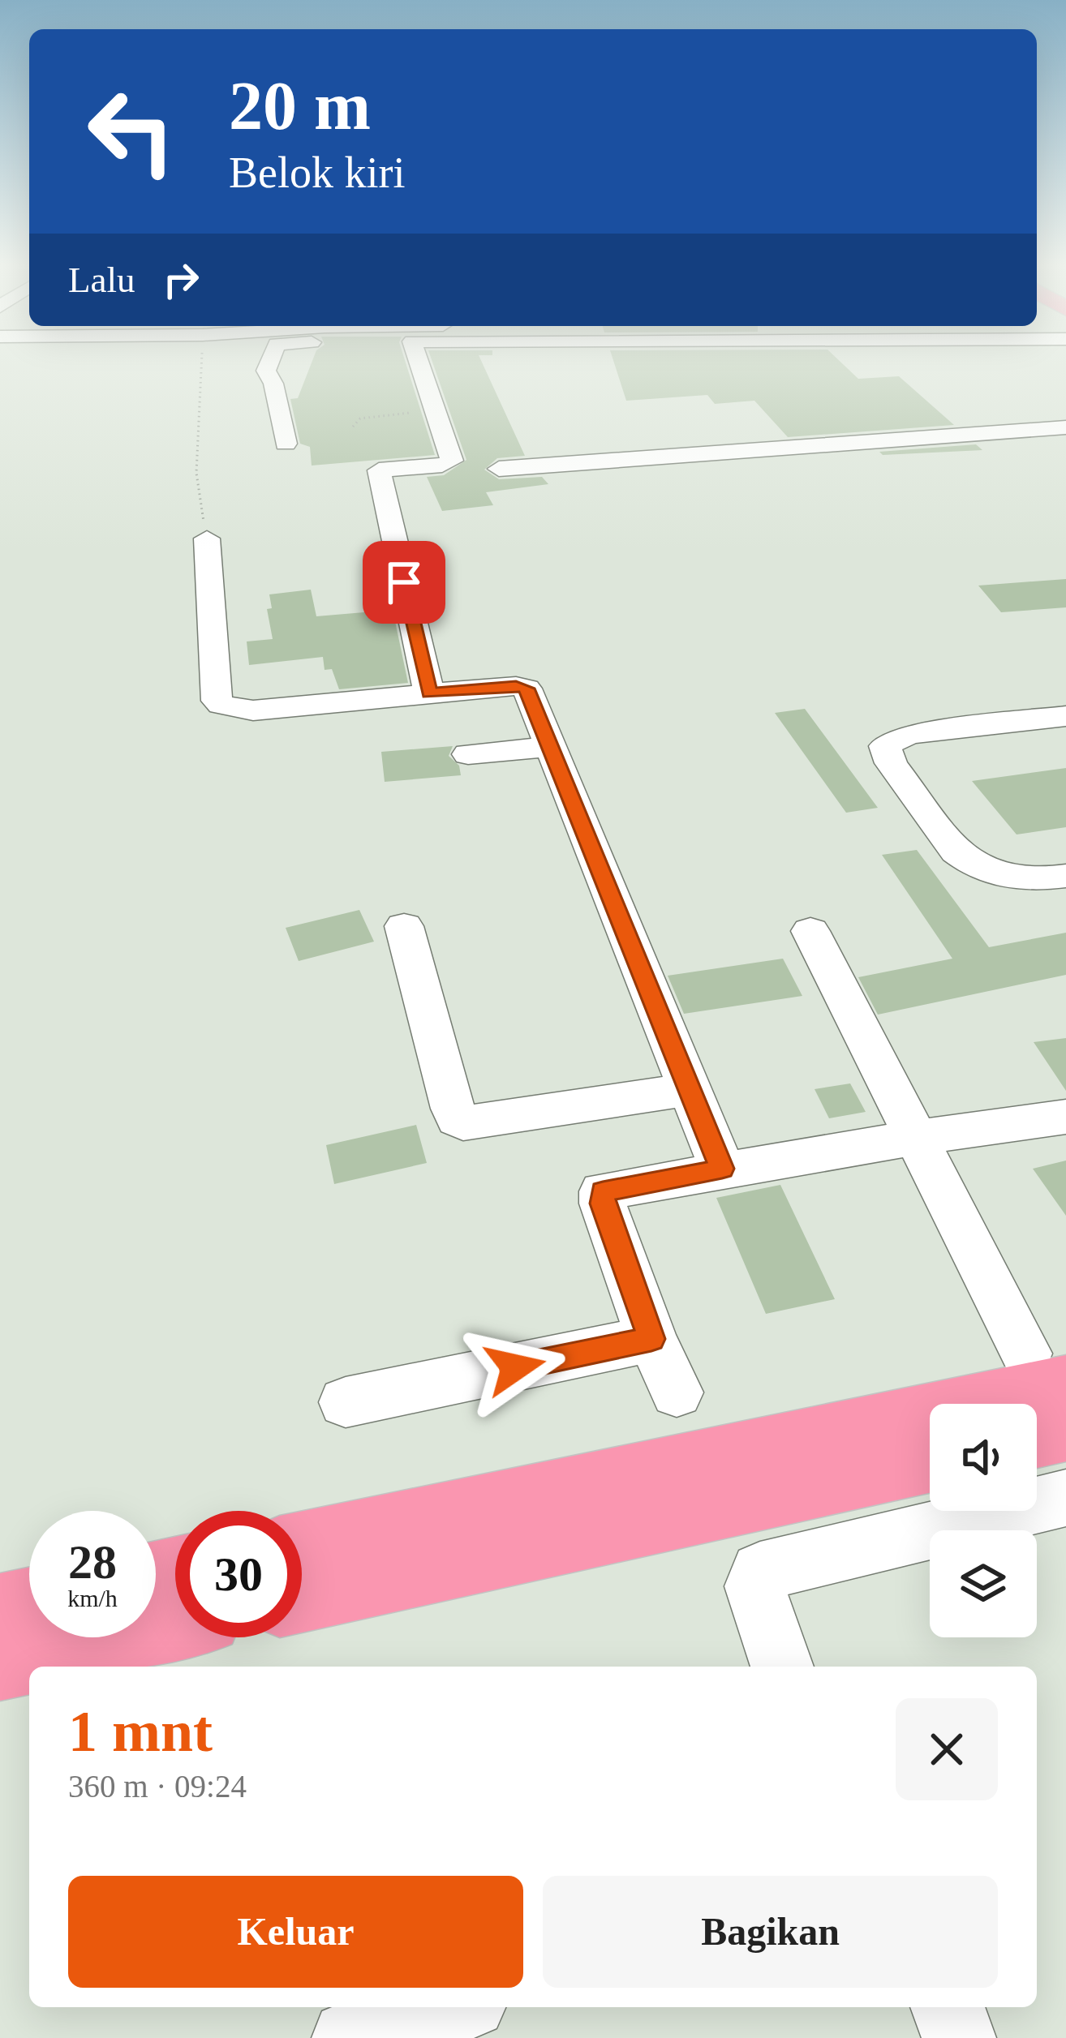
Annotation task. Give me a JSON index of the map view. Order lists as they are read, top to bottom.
{
  "page": {
    "turn": ["20 m", "Belok kiri"],
    "then": "Lalu",
    "speed": "28 km/h",
    "limit": "30",
    "heading": ["1 mnt", "360 m · 09:24"],
    "buttons": ["Keluar", "Bagikan"]
  }
}
